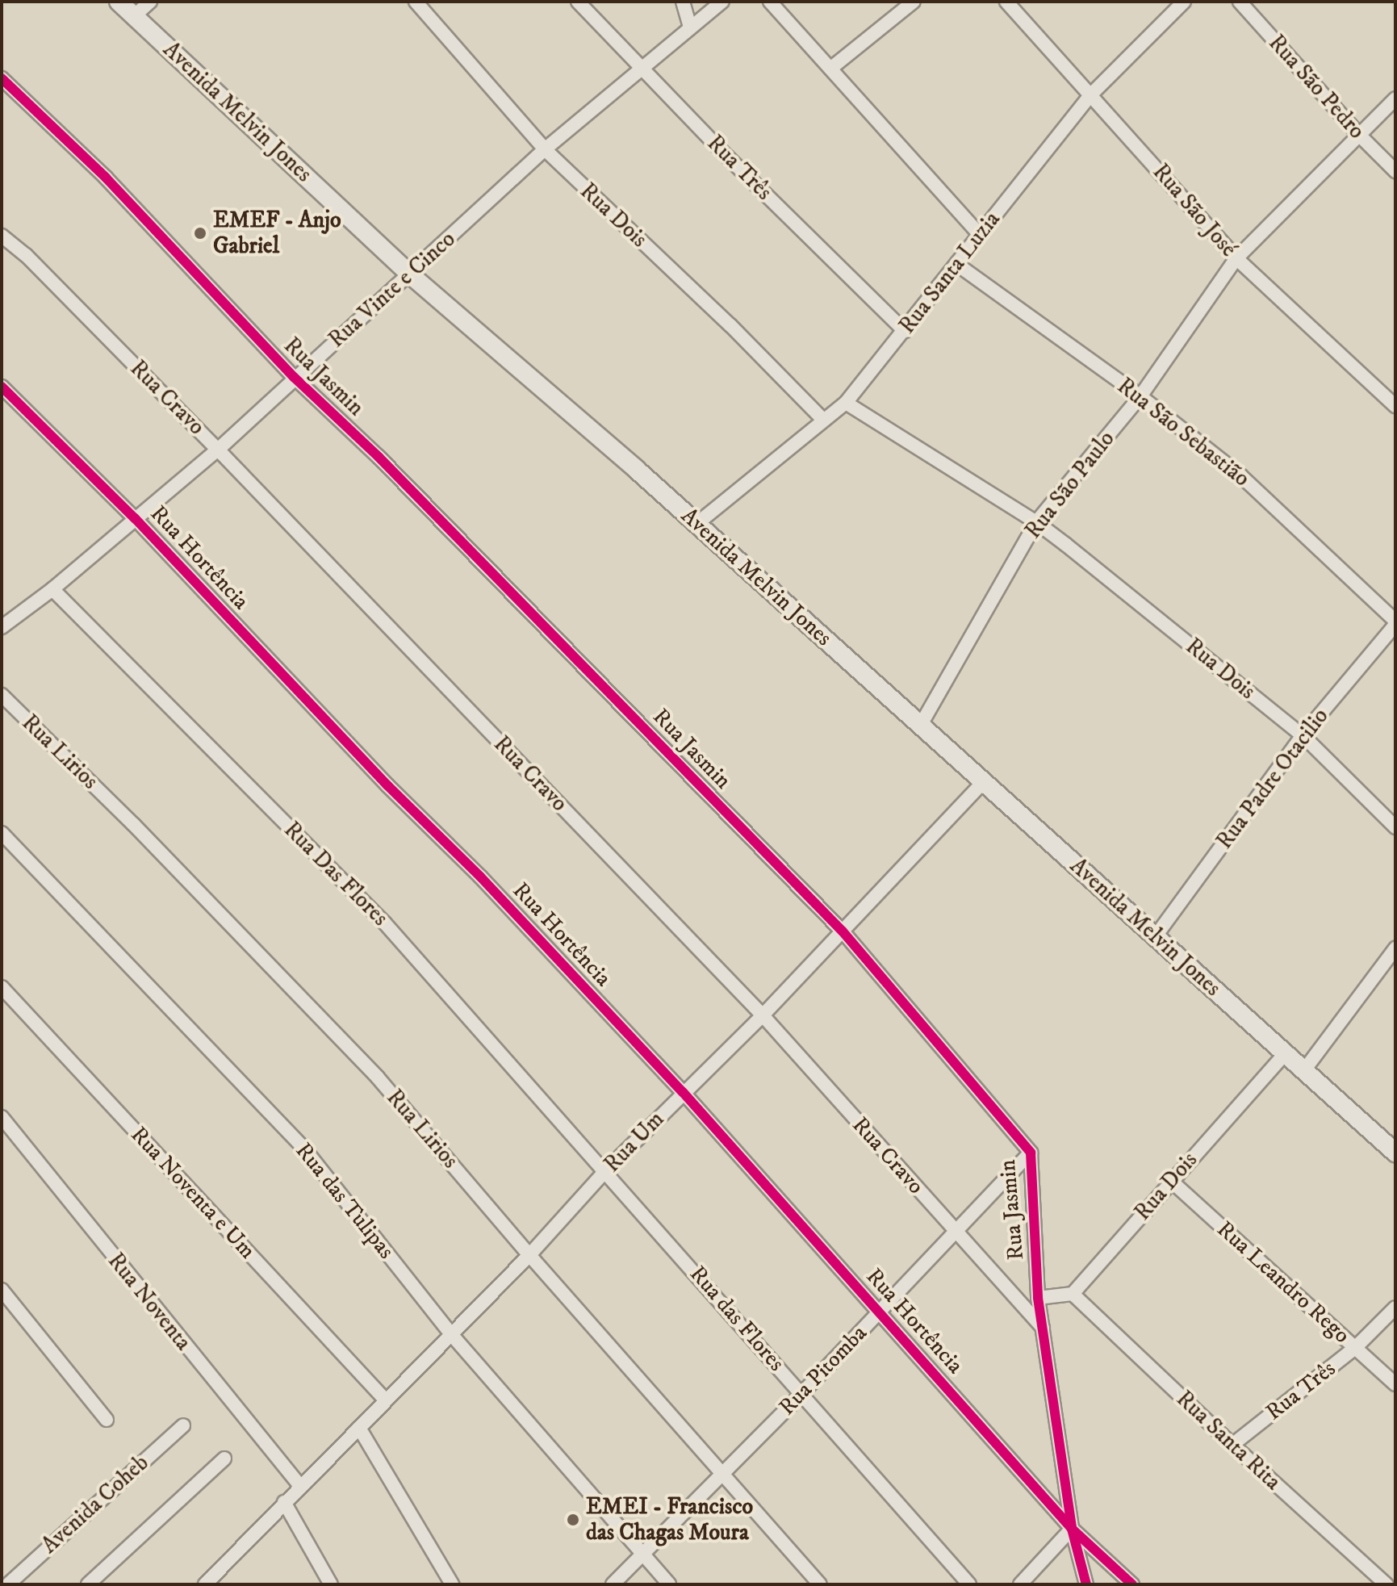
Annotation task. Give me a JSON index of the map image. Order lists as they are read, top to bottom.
{
  "streets": {
    "main road": ["Avenida Melvin Jones"],
    "street": [
      "Rua São Pedro",
      "Rua Três",
      "Rua São José",
      "Rua Dois",
      "Rua Santa Luzia",
      "Rua Vinte e Cinco",
      "Rua Jasmin",
      "Rua Cravo",
      "Rua São Sebastião",
      "Rua São Paulo",
      "Rua Hortência",
      "Rua Lirios",
      "Rua Padre Otacilio",
      "Rua Das Flores",
      "Rua Um",
      "Rua Noventa e Um",
      "Rua das Tulipas",
      "Rua Leandro Rego",
      "Rua Noventa",
      "Rua das Flores",
      "Rua Pitomba",
      "Rua Santa Rita",
      "Avenida Coheb"
    ]
  },
  "crossings": [
    ["Rua São Pedro", "Rua São Paulo"],
    ["Avenida Melvin Jones", "Rua Dois"],
    ["Avenida Melvin Jones", "Rua Santa Luzia"],
    ["Avenida Melvin Jones", "Rua Vinte e Cinco"],
    ["Avenida Melvin Jones", "Rua São Paulo"],
    ["Avenida Melvin Jones", "Rua Padre Otacilio"],
    ["Avenida Melvin Jones", "Rua Um"],
    ["Rua Três", "Rua Santa Luzia"],
    ["Rua Três", "Rua Vinte e Cinco"],
    ["Rua Três", "Rua Leandro Rego"],
    ["Rua Três", "Rua Santa Rita"],
    ["Rua São José", "Rua Santa Luzia"],
    ["Rua São José", "Rua São Paulo"],
    ["Rua Dois", "Rua Santa Luzia"],
    ["Rua Dois", "Rua Vinte e Cinco"],
    ["Rua Dois", "Rua São Paulo"],
    ["Rua Dois", "Rua Padre Otacilio"],
    ["Rua Dois", "Rua Leandro Rego"],
    ["Rua Dois", "Rua Santa Rita"],
    ["Rua Santa Luzia", "Rua São Sebastião"],
    ["Rua Vinte e Cinco", "Rua Jasmin"],
    ["Rua Vinte e Cinco", "Rua Cravo"],
    ["Rua Vinte e Cinco", "Rua Hortência"],
    ["Rua Vinte e Cinco", "Rua Das Flores"],
    ["Rua Jasmin", "Rua Cravo"],
    ["Rua Jasmin", "Rua Hortência"],
    ["Rua Jasmin", "Rua Um"],
    ["Rua Jasmin", "Rua Pitomba"],
    ["Rua Cravo", "Rua Um"],
    ["Rua Cravo", "Rua Pitomba"],
    ["Rua São Sebastião", "Rua São Paulo"],
    ["Rua São Sebastião", "Rua Padre Otacilio"],
    ["Rua Hortência", "Rua Um"],
    ["Rua Hortência", "Rua Pitomba"],
    ["Rua Lirios", "Rua Um"],
    ["Rua Lirios", "Rua Pitomba"],
    ["Rua Das Flores", "Rua Um"],
    ["Rua Das Flores", "Rua das Flores"],
    ["Rua Um", "Rua Noventa e Um"],
    ["Rua Um", "Rua das Tulipas"],
    ["Rua Um", "Rua Noventa"],
    ["Rua Um", "Rua das Flores"],
    ["Rua das Tulipas", "Rua Pitomba"],
    ["Rua das Flores", "Rua Pitomba"]
  ],
  "places": ["EMEF - Anjo Gabriel", "EMEI - Francisco das Chagas Moura"]
}
